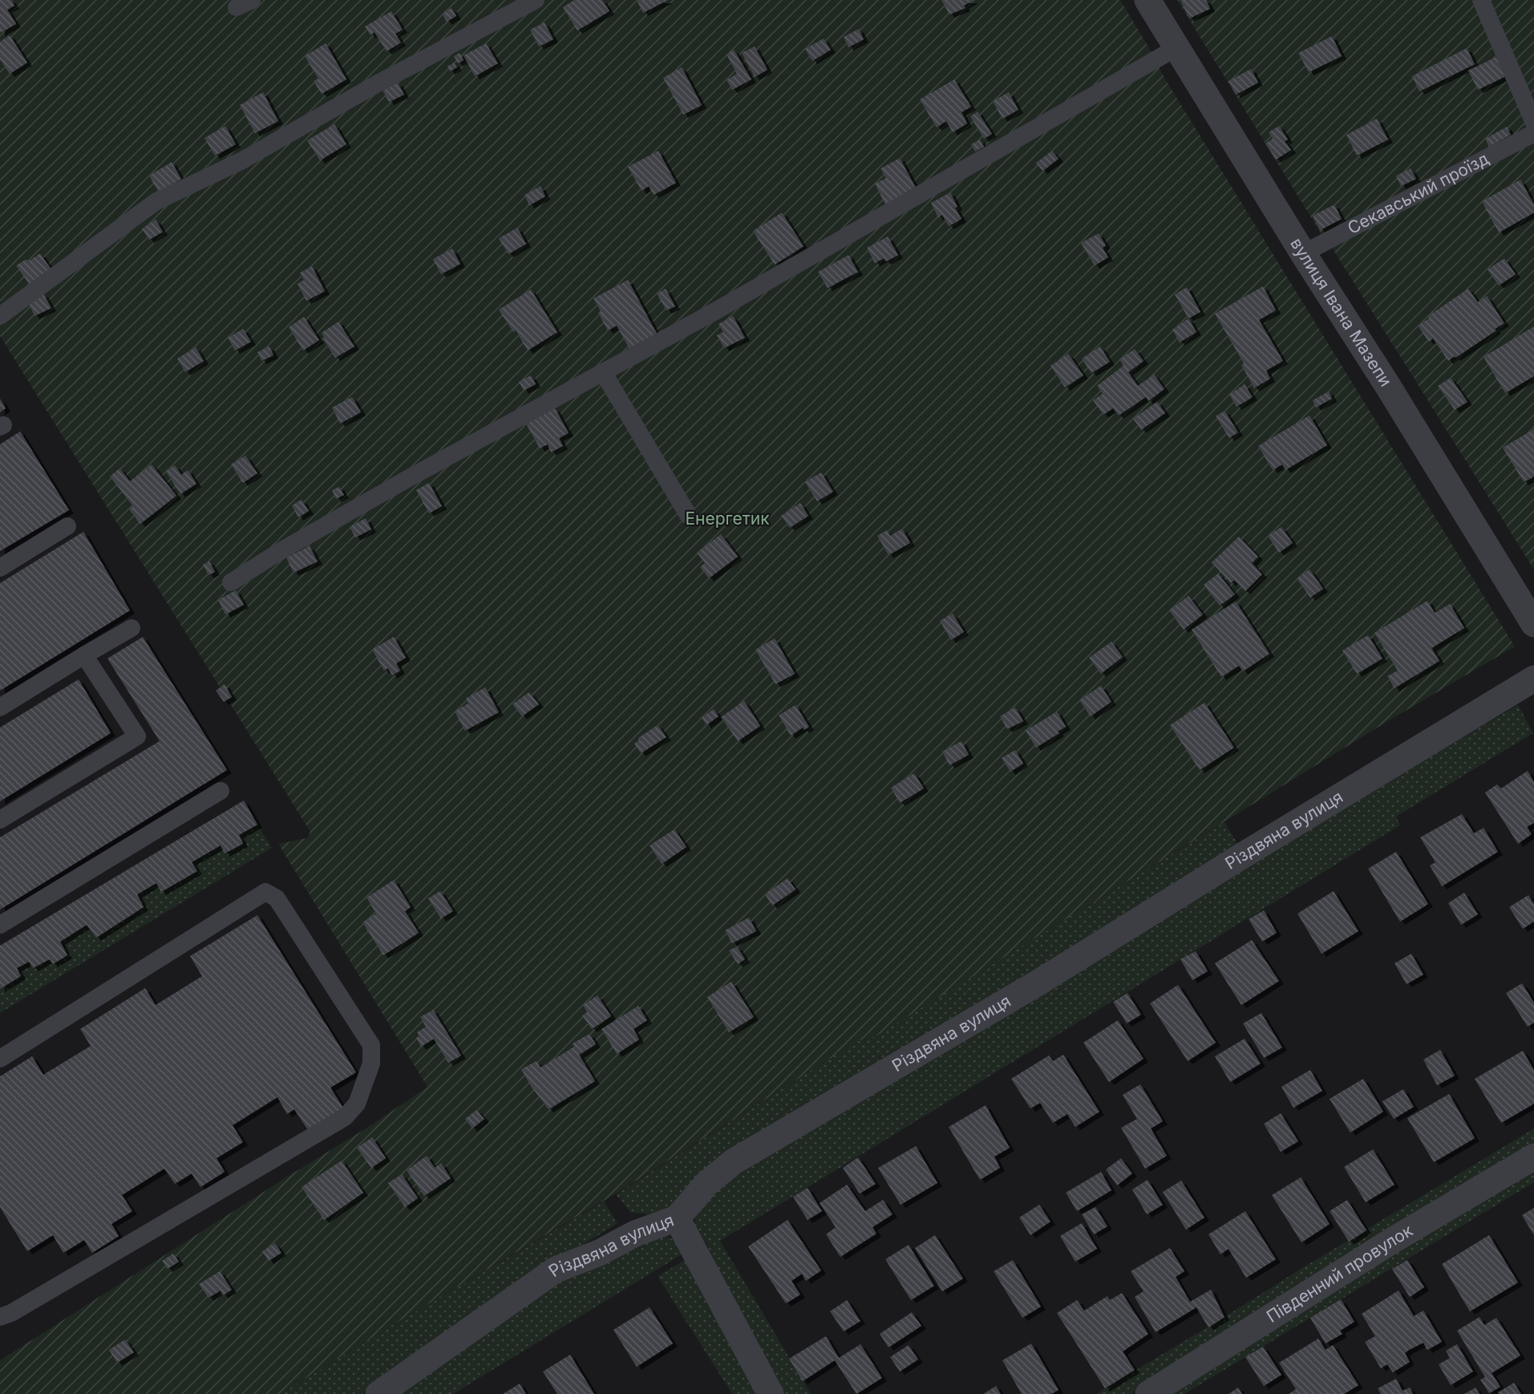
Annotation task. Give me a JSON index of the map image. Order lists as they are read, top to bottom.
{
  "streets": {
    "street": ["вулиця Івана Мазепи", "Різдвяна вулиця", "Південний провулок"],
    "lane": ["Секавський проїзд"]
  },
  "crossings": [
    ["Секавський проїзд", "вулиця Івана Мазепи"]
  ],
  "parks": ["Енергетик"]
}
